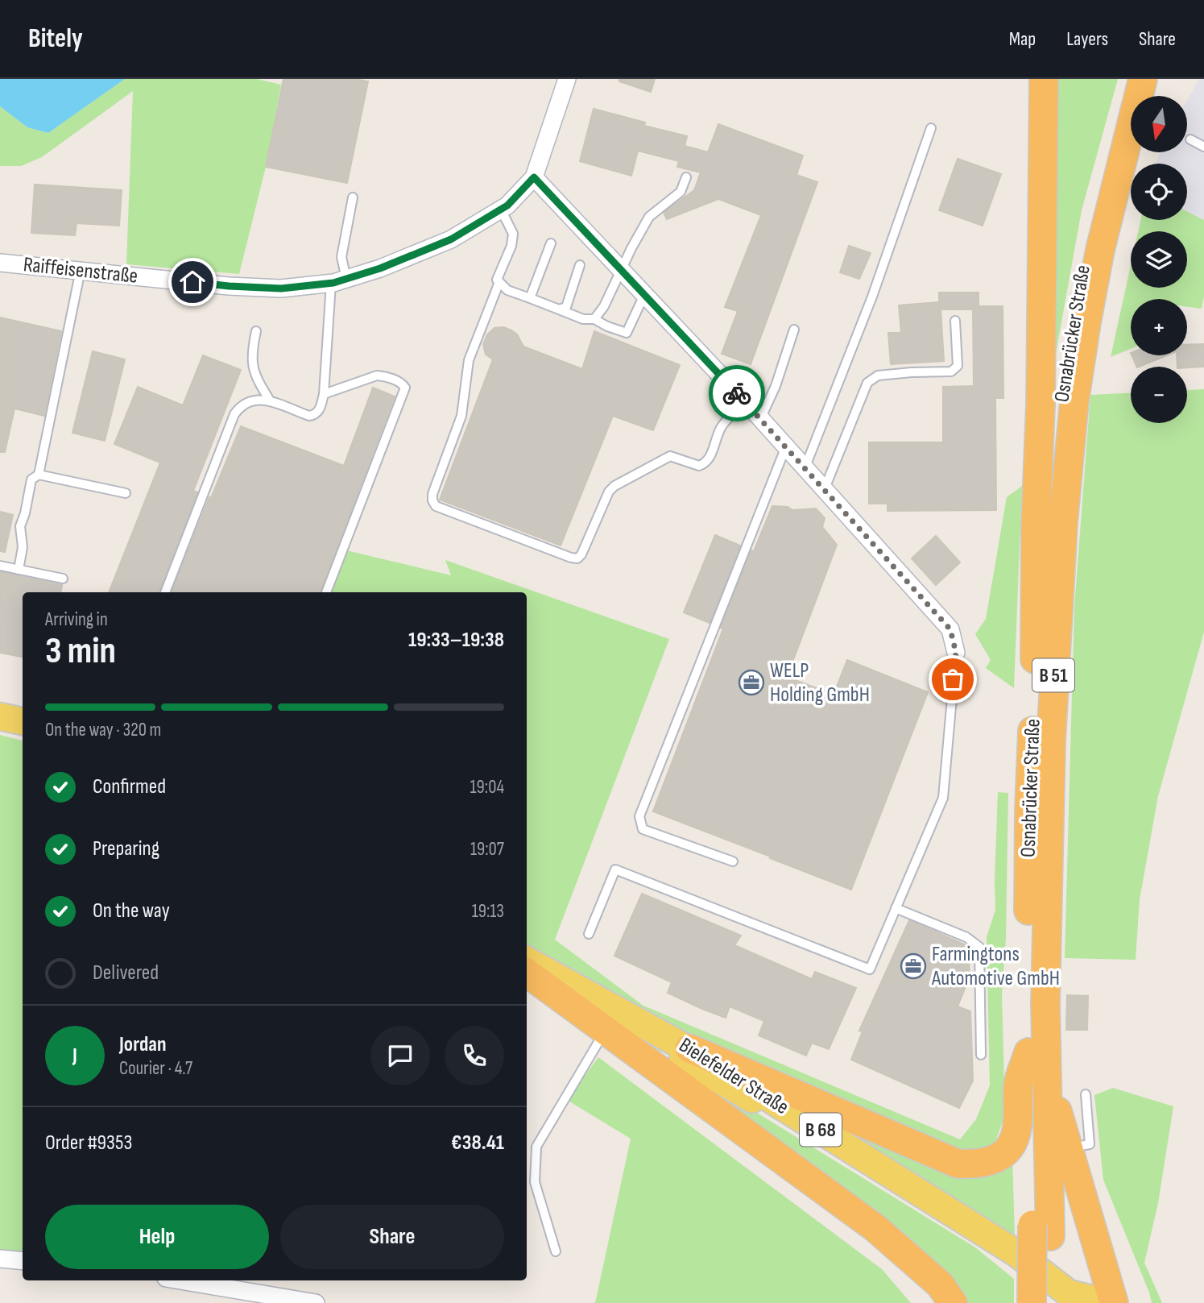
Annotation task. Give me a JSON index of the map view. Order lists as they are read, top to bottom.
{
  "streets": {
    "highway": ["Osnabrücker Straße", "B 51", "B 68"],
    "main road": ["Bielefelder Straße"],
    "street": ["Raiffeisenstraße"]
  },
  "crossings": [
    ["Osnabrücker Straße", "B 68"],
    ["Bielefelder Straße", "B 68"]
  ],
  "places": {
    "office": ["WELP Holding GmbH", "Farmingtons Automotive GmbH"]
  },
  "north": "bottom",
  "page": {
    "header": "Bitely",
    "nav": ["Map", "Layers", "Share"],
    "map_buttons": ["+", "−"],
    "heading": ["3 min", "Arriving in", "19:33–19:38"],
    "panel": [
      "Jordan",
      "Courier · 4.7",
      "Order #9353",
      "€38.41"
    ],
    "bar": "On the way · 320 m",
    "list": [
      ["Confirmed", "19:04"],
      ["Preparing", "19:07"],
      ["On the way", "19:13"],
      "Delivered"
    ],
    "round": "J",
    "buttons": ["Help", "Share"]
  }
}
